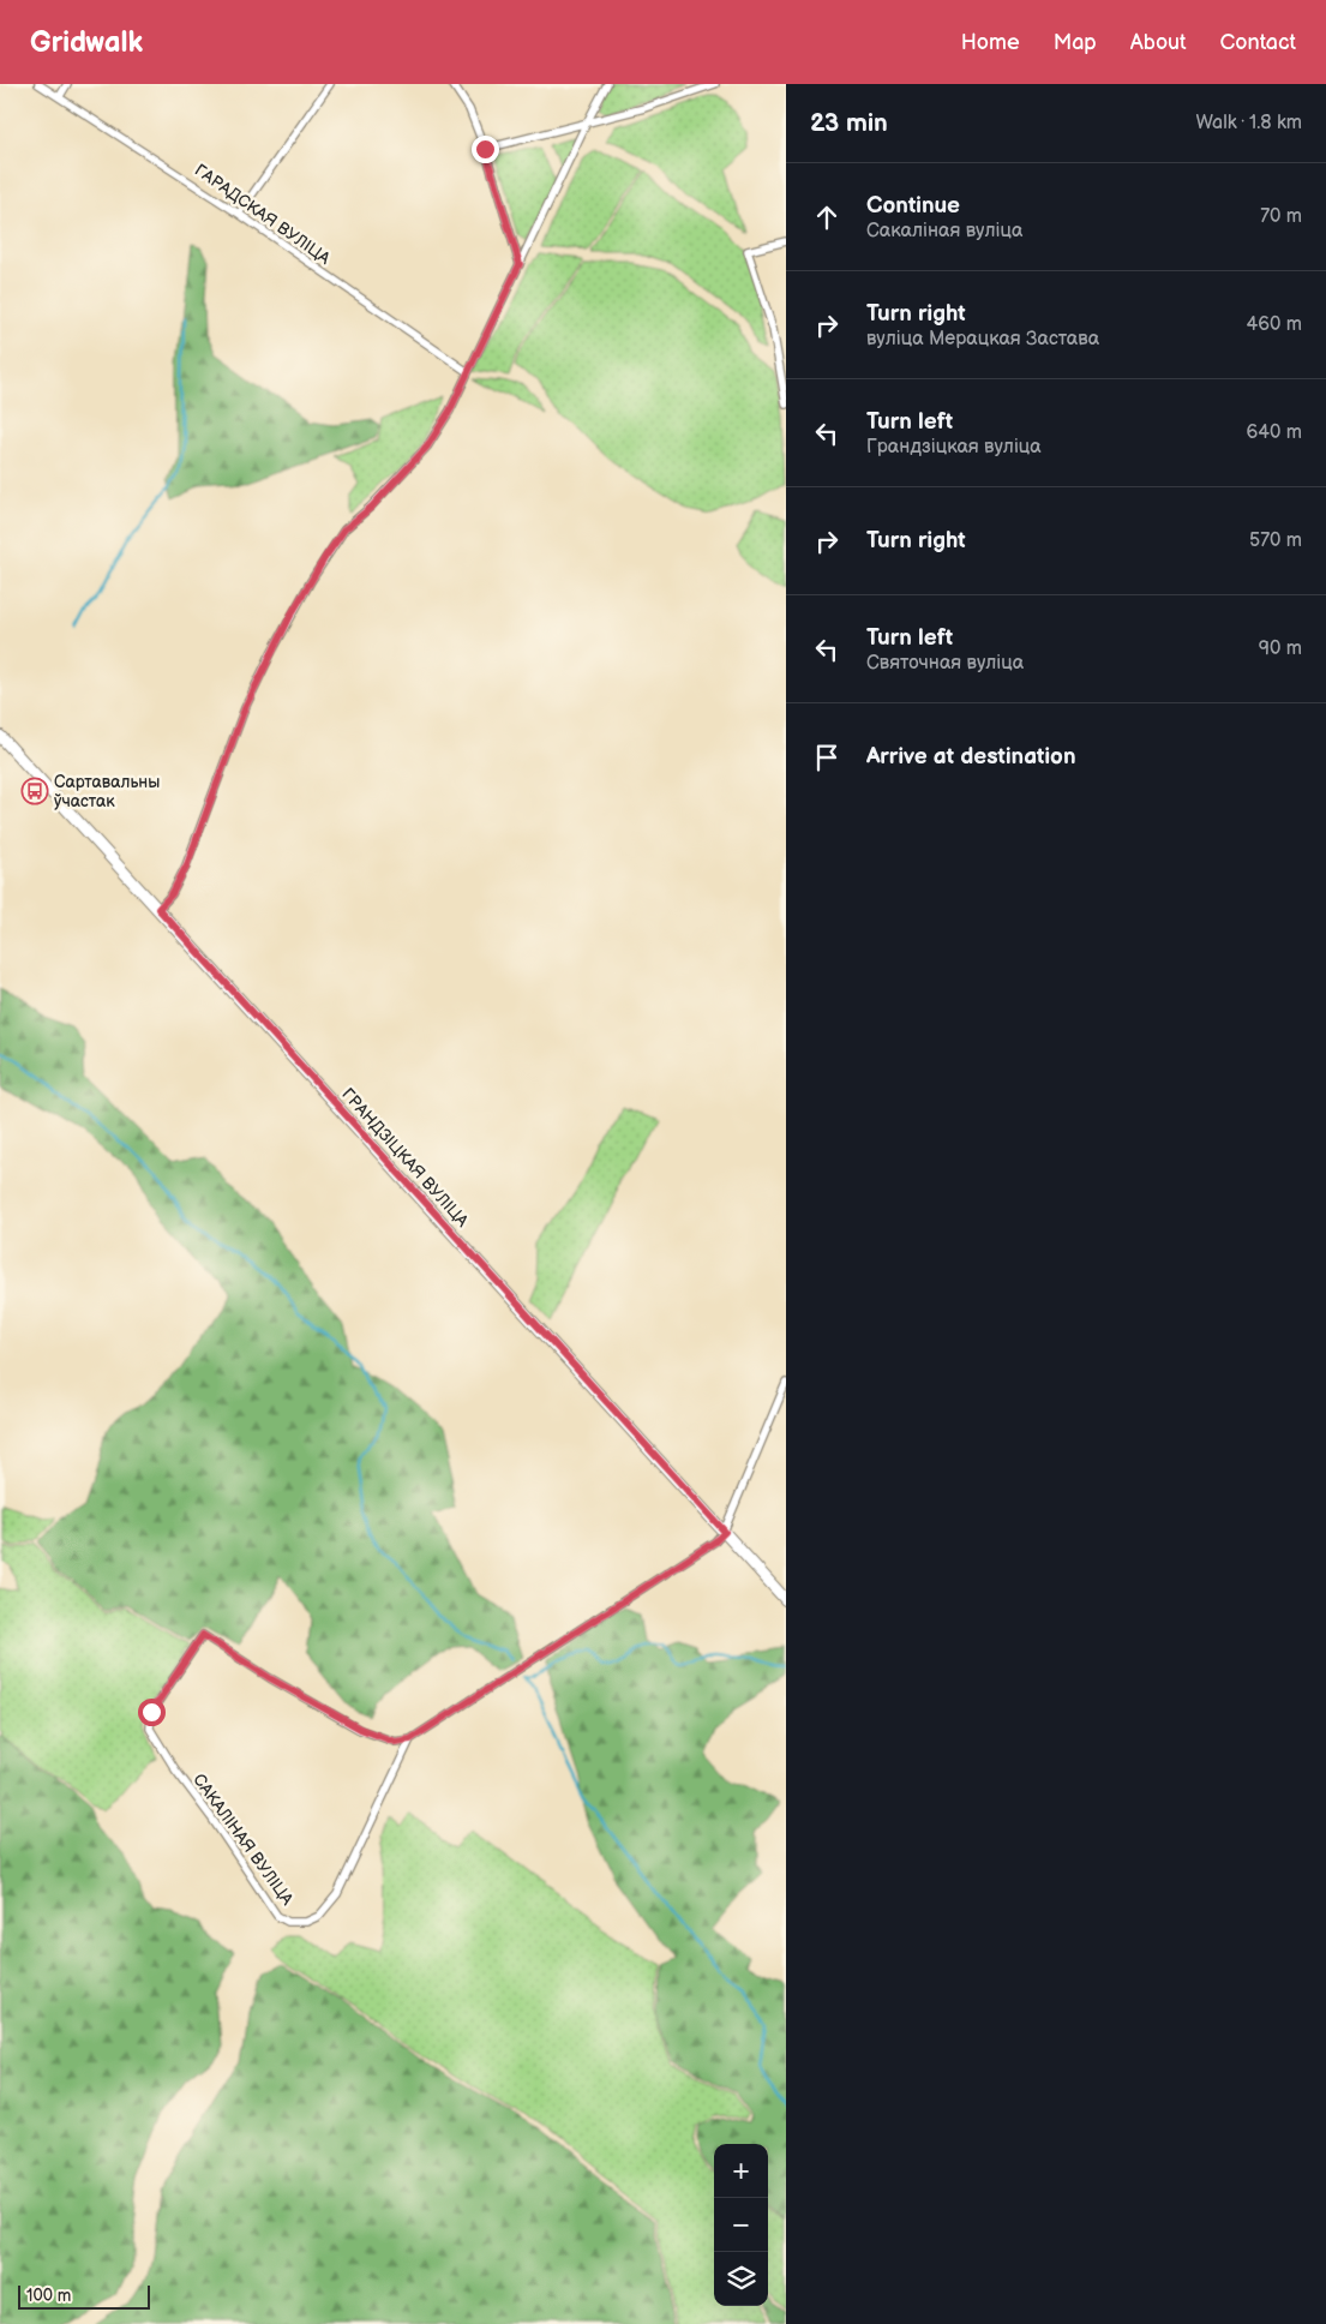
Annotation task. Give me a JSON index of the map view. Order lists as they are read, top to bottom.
{
  "streets": {
    "main road": ["ГРАНДЗІЦКАЯ ВУЛІЦА"],
    "street": ["ГАРАДСКАЯ ВУЛІЦА", "САКАЛІНАЯ ВУЛІЦА"]
  },
  "places": {
    "bus stop": ["Сартавальны ўчастак"]
  },
  "scale_bar": "100 m",
  "page": {
    "header": "Gridwalk",
    "nav": [
      "Home",
      "Map",
      "About",
      "Contact"
    ],
    "heading": ["23 min", "Walk · 1.8 km"],
    "list": [
      ["Continue", "Сакаліная вуліца", "70 m"],
      ["Turn right", "вуліца Мерацкая Застава", "460 m"],
      ["Turn left", "Грандзіцкая вуліца", "640 m"],
      ["Turn right", "570 m"],
      ["Turn left", "Святочная вуліца", "90 m"],
      "Arrive at destination"
    ],
    "map_buttons": ["+", "−"],
    "scale": "100 m"
  }
}
